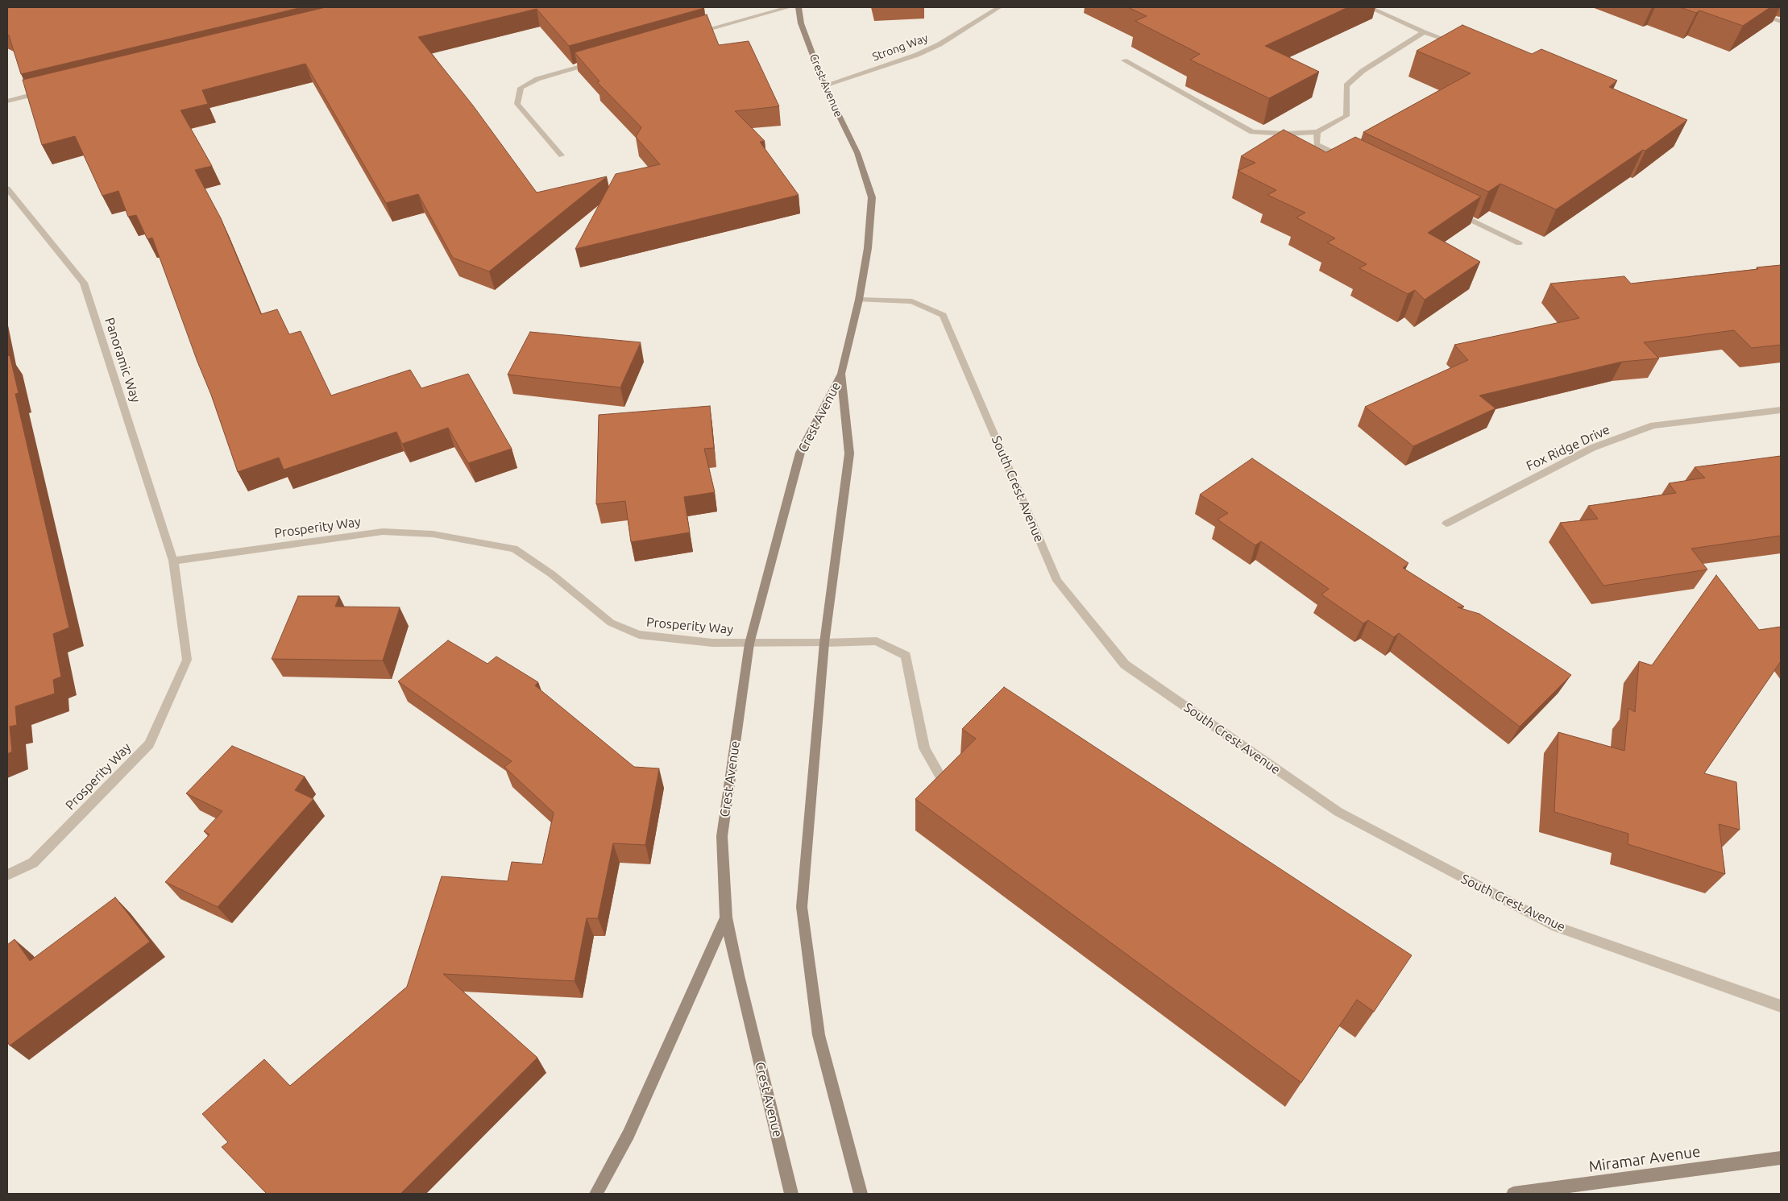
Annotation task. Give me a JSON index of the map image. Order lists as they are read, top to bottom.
{
  "streets": {
    "street": [
      "Strong Way",
      "Crest Avenue",
      "Panoramic Way",
      "Fox Ridge Drive",
      "South Crest Avenue",
      "Prosperity Way",
      "Miramar Avenue"
    ]
  },
  "crossings": [
    ["Strong Way", "Crest Avenue"],
    ["Crest Avenue", "South Crest Avenue"],
    ["Crest Avenue", "Prosperity Way"],
    ["Panoramic Way", "Prosperity Way"]
  ]
}
